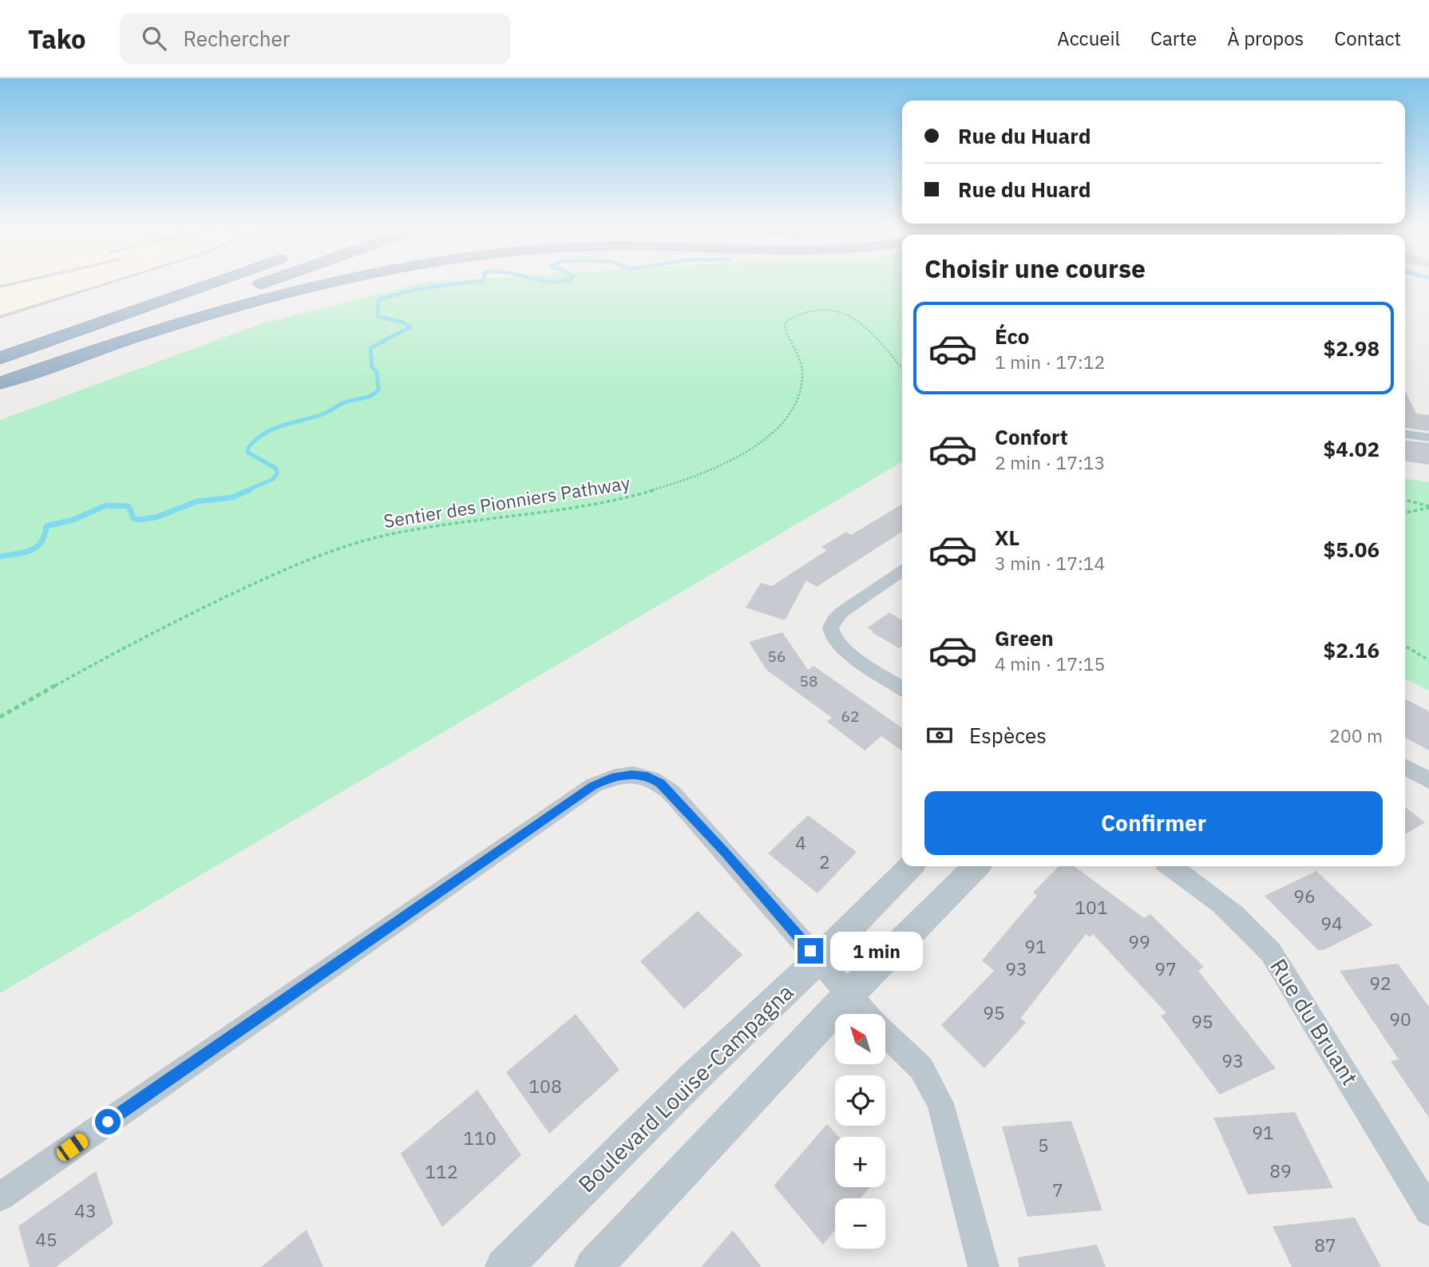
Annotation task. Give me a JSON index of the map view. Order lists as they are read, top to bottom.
{
  "streets": {
    "street": ["Rue du Bruant", "Boulevard Louise-Campagna"],
    "path": ["Sentier des Pionniers Pathway"]
  },
  "house_numbers": [
    "56",
    "58",
    "62",
    "4",
    "2",
    "96",
    "101",
    "94",
    "99",
    "91",
    "93",
    "97",
    "92",
    "95",
    "90",
    "95",
    "93",
    "108",
    "91",
    "110",
    "5",
    "89",
    "112",
    "7",
    "43",
    "45",
    "87"
  ],
  "north": "top left",
  "page": {
    "header": "Tako",
    "search": "Rechercher",
    "nav": [
      "Accueil",
      "Carte",
      "À propos",
      "Contact"
    ],
    "banner": ["Rue du Huard", "Rue du Huard"],
    "heading": "Choisir une course",
    "list": [
      {
        "name": "Éco",
        "note": "1 min · 17:12",
        "value": "$2.98"
      },
      {
        "name": "Confort",
        "note": "2 min · 17:13",
        "value": "$4.02"
      },
      {
        "name": "XL",
        "note": "3 min · 17:14",
        "value": "$5.06"
      },
      {
        "name": "Green",
        "note": "4 min · 17:15",
        "value": "$2.16"
      }
    ],
    "pay": ["Espèces", "200 m"],
    "buttons": "Confirmer",
    "bubble": "1 min",
    "map_buttons": ["+", "−"]
  }
}
